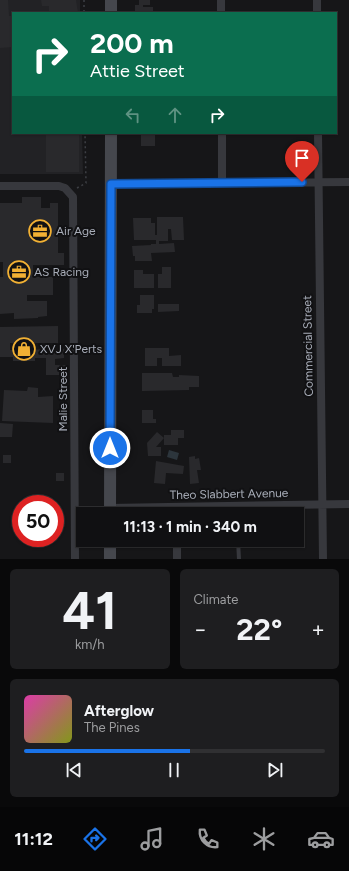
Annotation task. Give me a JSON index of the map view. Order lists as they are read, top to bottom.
{
  "streets": {
    "street": ["Commercial Street", "Malie Street", "Theo Slabbert Avenue"]
  },
  "crossings": [
    ["Commercial Street", "Theo Slabbert Avenue"]
  ],
  "places": {
    "office": ["Air Age", "AS Racing"],
    "shop": ["XVJ X'Perts"]
  },
  "page": {
    "turn": ["200 m", "Attie Street"],
    "limit": "50",
    "trip": "11:13 · 1 min · 340 m",
    "tile": [
      ["41", "km/h"],
      "Climate"
    ],
    "heat": ["−", "22°", "+"],
    "song": ["Afterglow", "The Pines"],
    "tabs": "11:12"
  }
}
